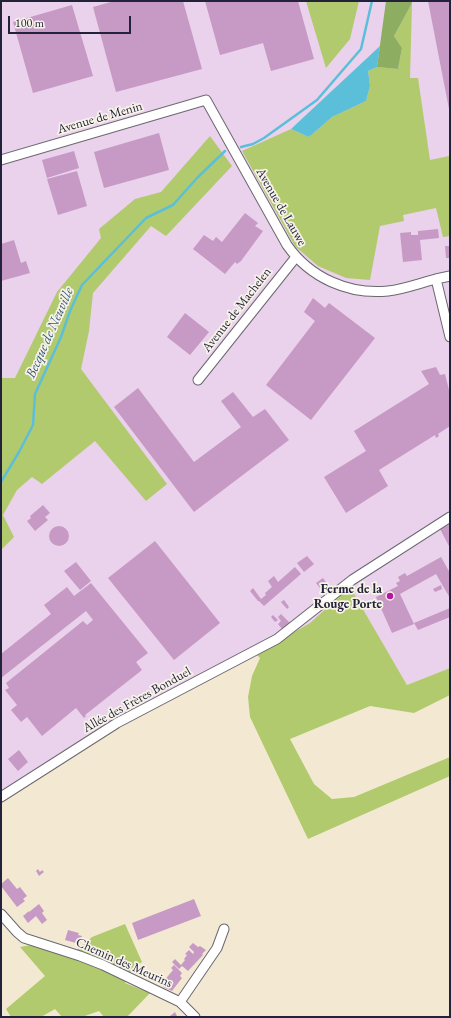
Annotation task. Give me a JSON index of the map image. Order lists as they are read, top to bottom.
{
  "streets": {
    "street": [
      "Avenue de Menin",
      "Avenue de Lauwe",
      "Avenue de Machelen",
      "Allée des Frères Bonduel",
      "Chemin des Meurins"
    ]
  },
  "crossings": [
    ["Avenue de Menin", "Avenue de Lauwe"],
    ["Avenue de Lauwe", "Avenue de Machelen"]
  ],
  "water": ["Becque de Neuville"],
  "places": ["Ferme de la Rouge Porte"],
  "scale_bar": "100 m"
}
